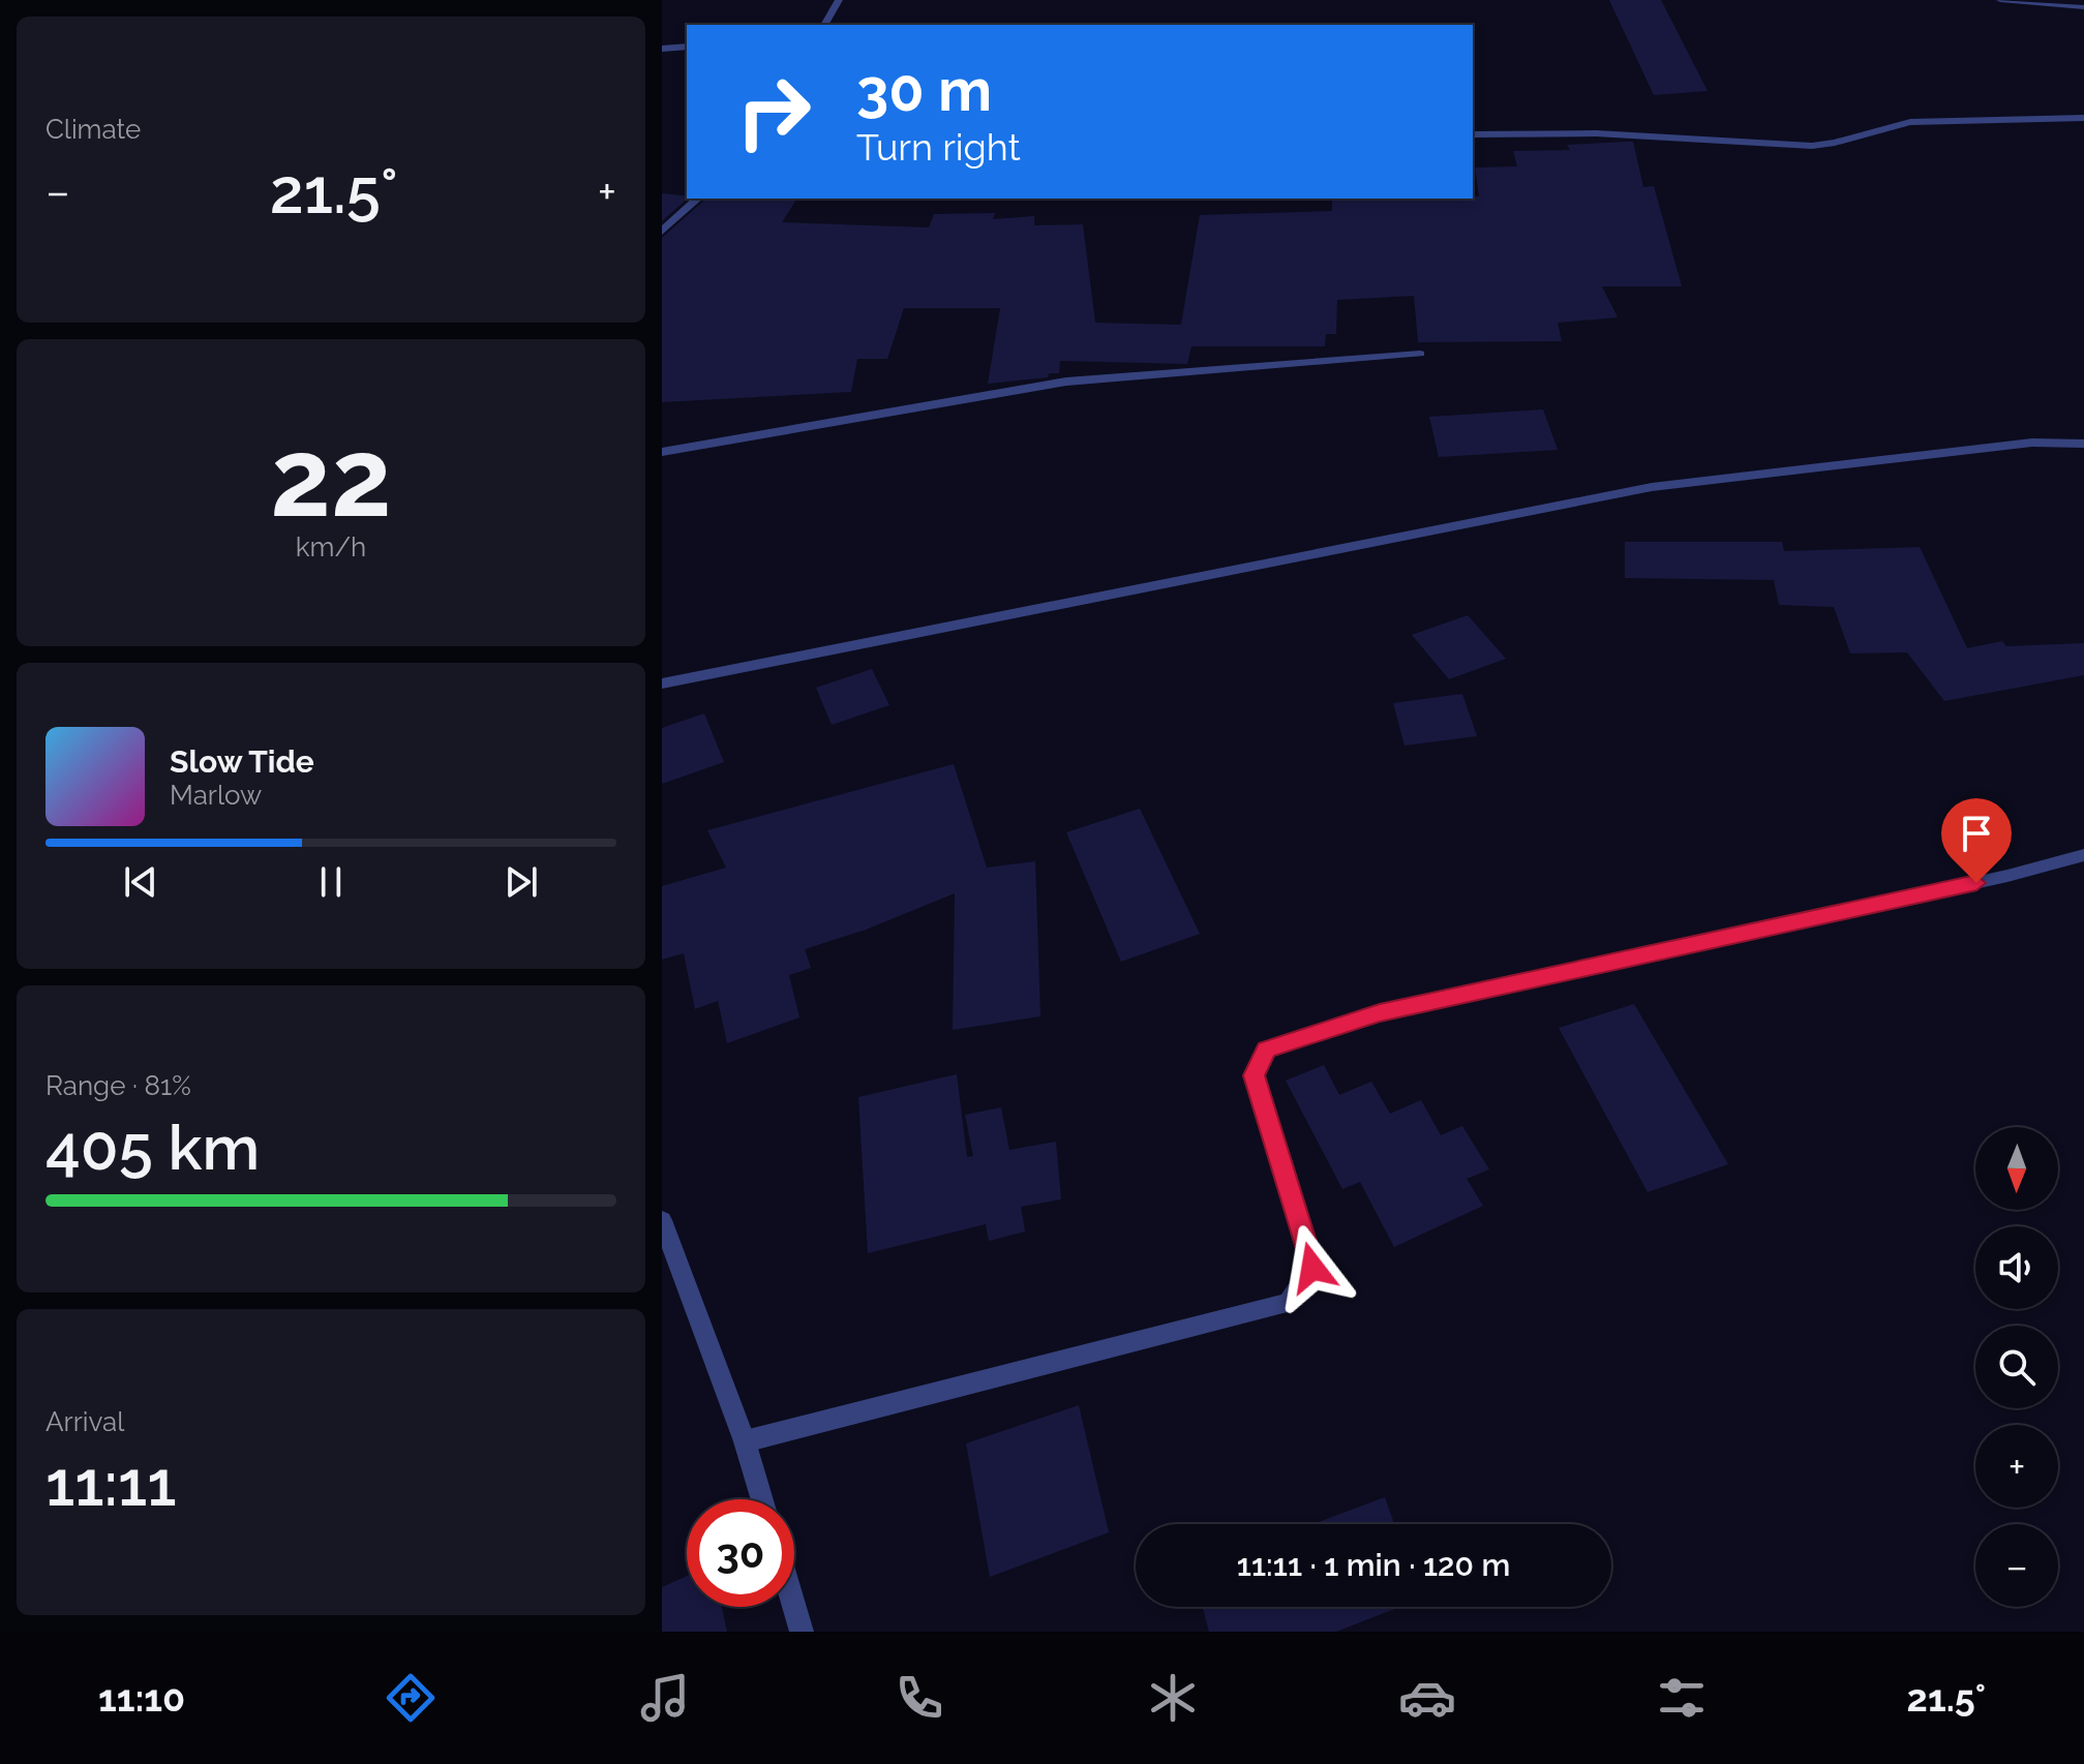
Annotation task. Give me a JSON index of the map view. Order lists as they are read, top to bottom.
{
  "north": "bottom",
  "page": {
    "tile": [
      "Climate",
      ["22", "km/h"],
      ["Range · 81%", "405 km"],
      ["Arrival", "11:11"]
    ],
    "turn": ["30 m", "Turn right"],
    "heat": ["−", "21.5°", "+"],
    "song": ["Slow Tide", "Marlow"],
    "map_buttons": ["+", "−"],
    "limit": "30",
    "trip": "11:11 · 1 min · 120 m",
    "tabs": ["11:10", "21.5°"]
  }
}
